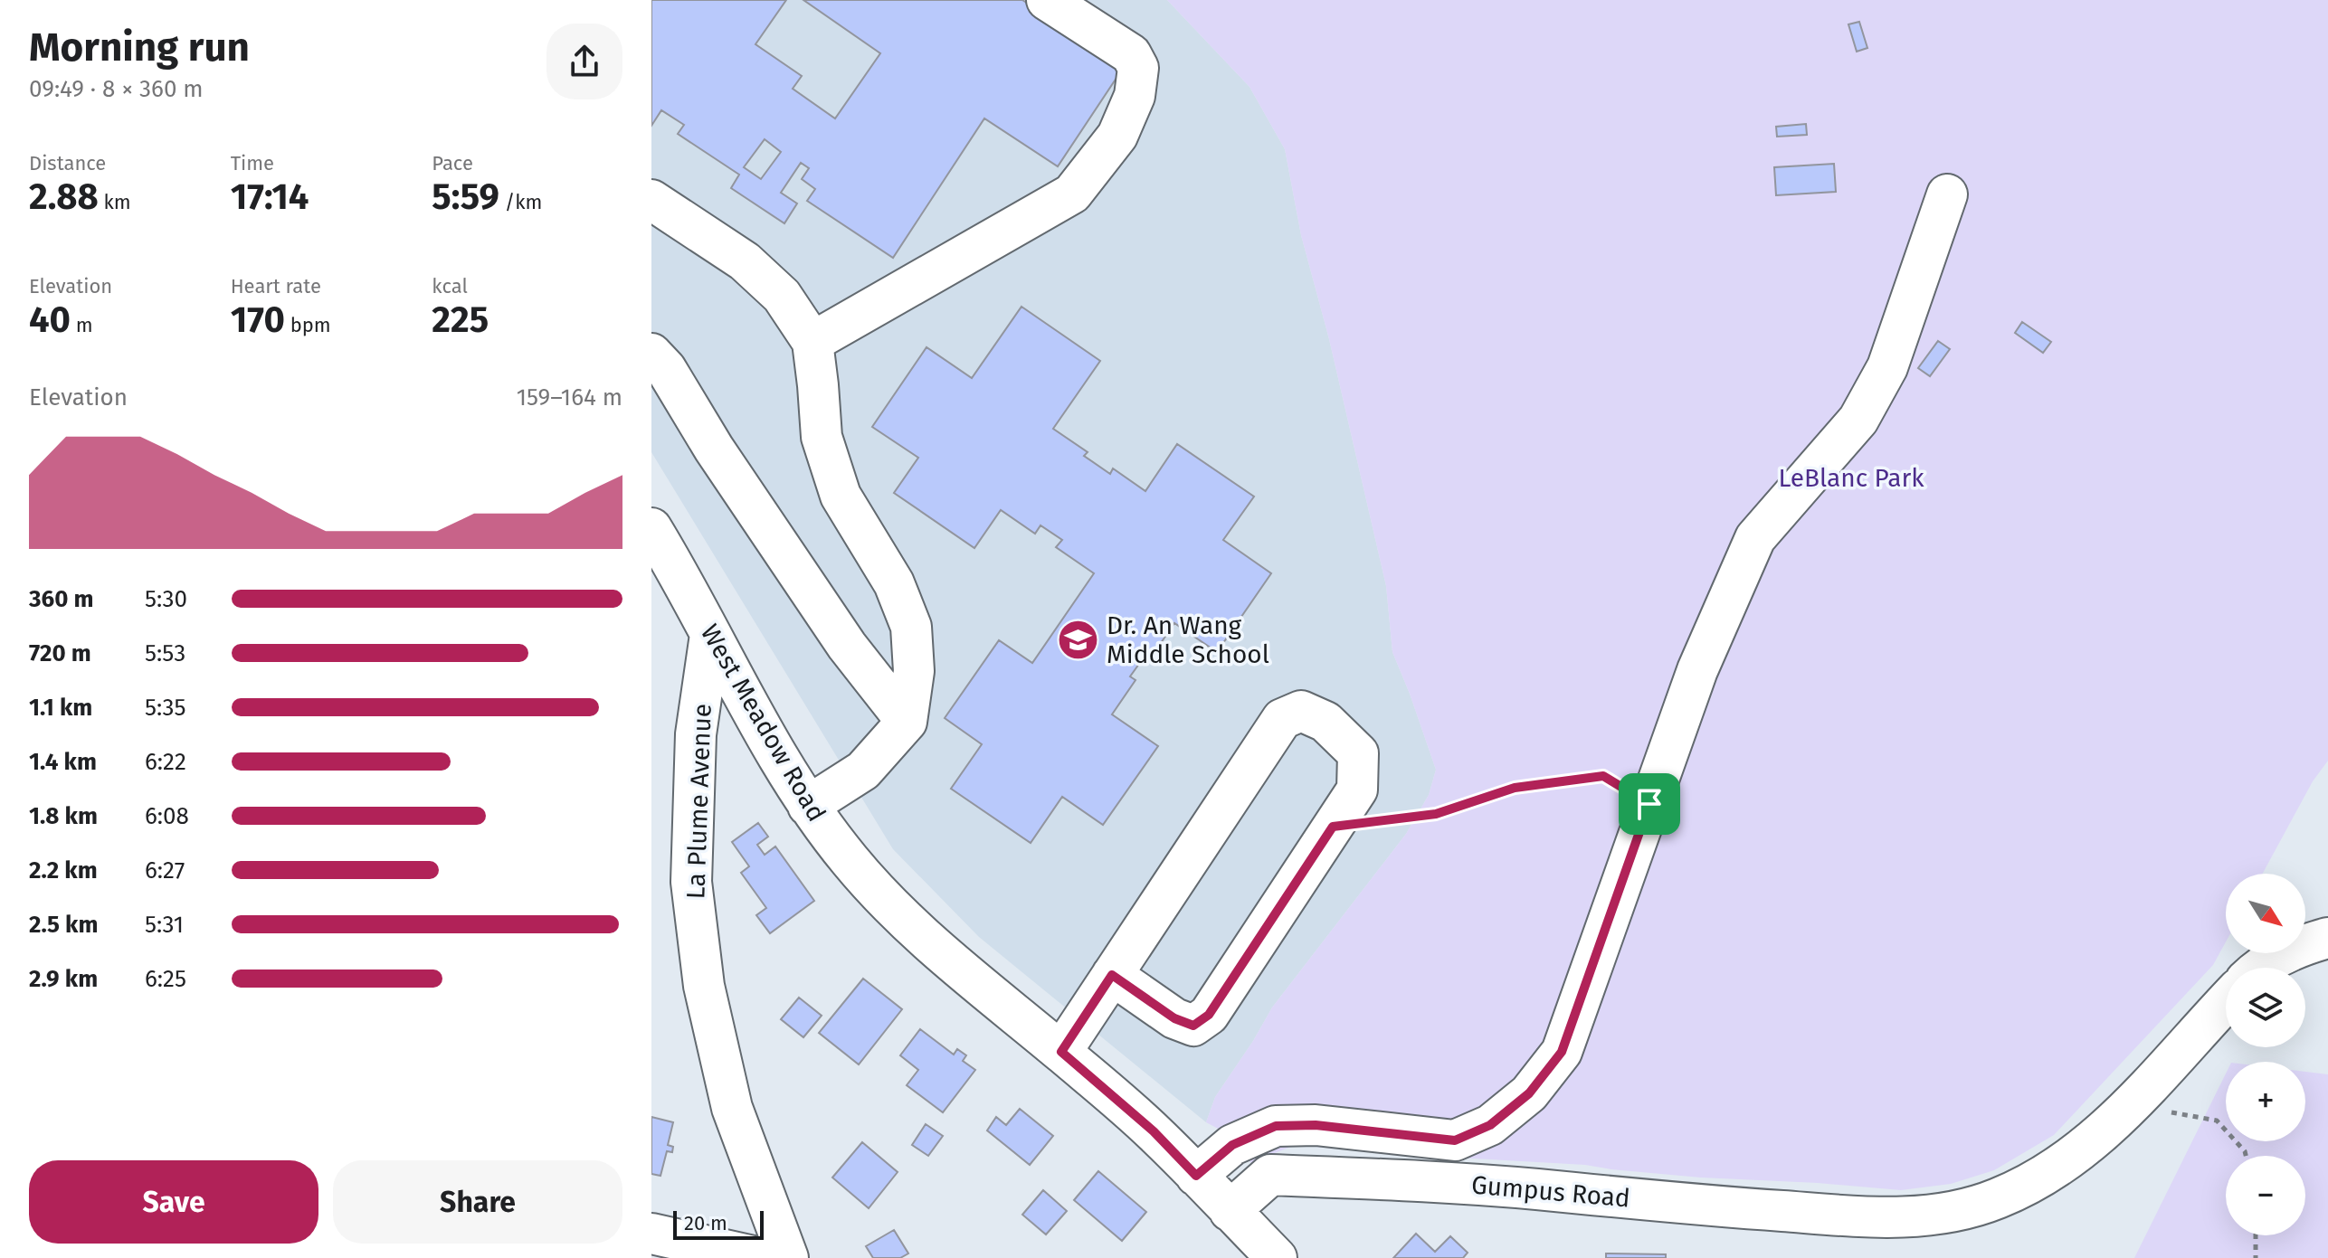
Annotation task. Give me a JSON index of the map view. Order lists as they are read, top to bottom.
{
  "streets": {
    "street": ["West Meadow Road", "La Plume Avenue", "Gumpus Road"]
  },
  "crossings": [
    ["West Meadow Road", "La Plume Avenue"],
    ["West Meadow Road", "Gumpus Road"]
  ],
  "parks": ["LeBlanc Park"],
  "places": {
    "school or university": ["Dr. An Wang Middle School"]
  },
  "scale_bar": "20 m",
  "north": "bottom right",
  "page": {
    "heading": ["Morning run", "09:49 · 8 × 360 m"],
    "stats": [
      ["Distance", "2.88 km"],
      ["Time", "17:14"],
      ["Pace", "5:59 /km"],
      ["Elevation", "40 m"],
      ["Heart rate", "170 bpm"],
      ["kcal", "225"]
    ],
    "chart": ["Elevation", "159–164 m"],
    "list": [
      {
        "name": "360 m",
        "note": "5:30"
      },
      {
        "name": "720 m",
        "note": "5:53"
      },
      {
        "name": "1.1 km",
        "note": "5:35"
      },
      {
        "name": "1.4 km",
        "note": "6:22"
      },
      {
        "name": "1.8 km",
        "note": "6:08"
      },
      {
        "name": "2.2 km",
        "note": "6:27"
      },
      {
        "name": "2.5 km",
        "note": "5:31"
      },
      {
        "name": "2.9 km",
        "note": "6:25"
      }
    ],
    "map_buttons": ["+", "−"],
    "buttons": ["Save", "Share"],
    "scale": "20 m"
  }
}
